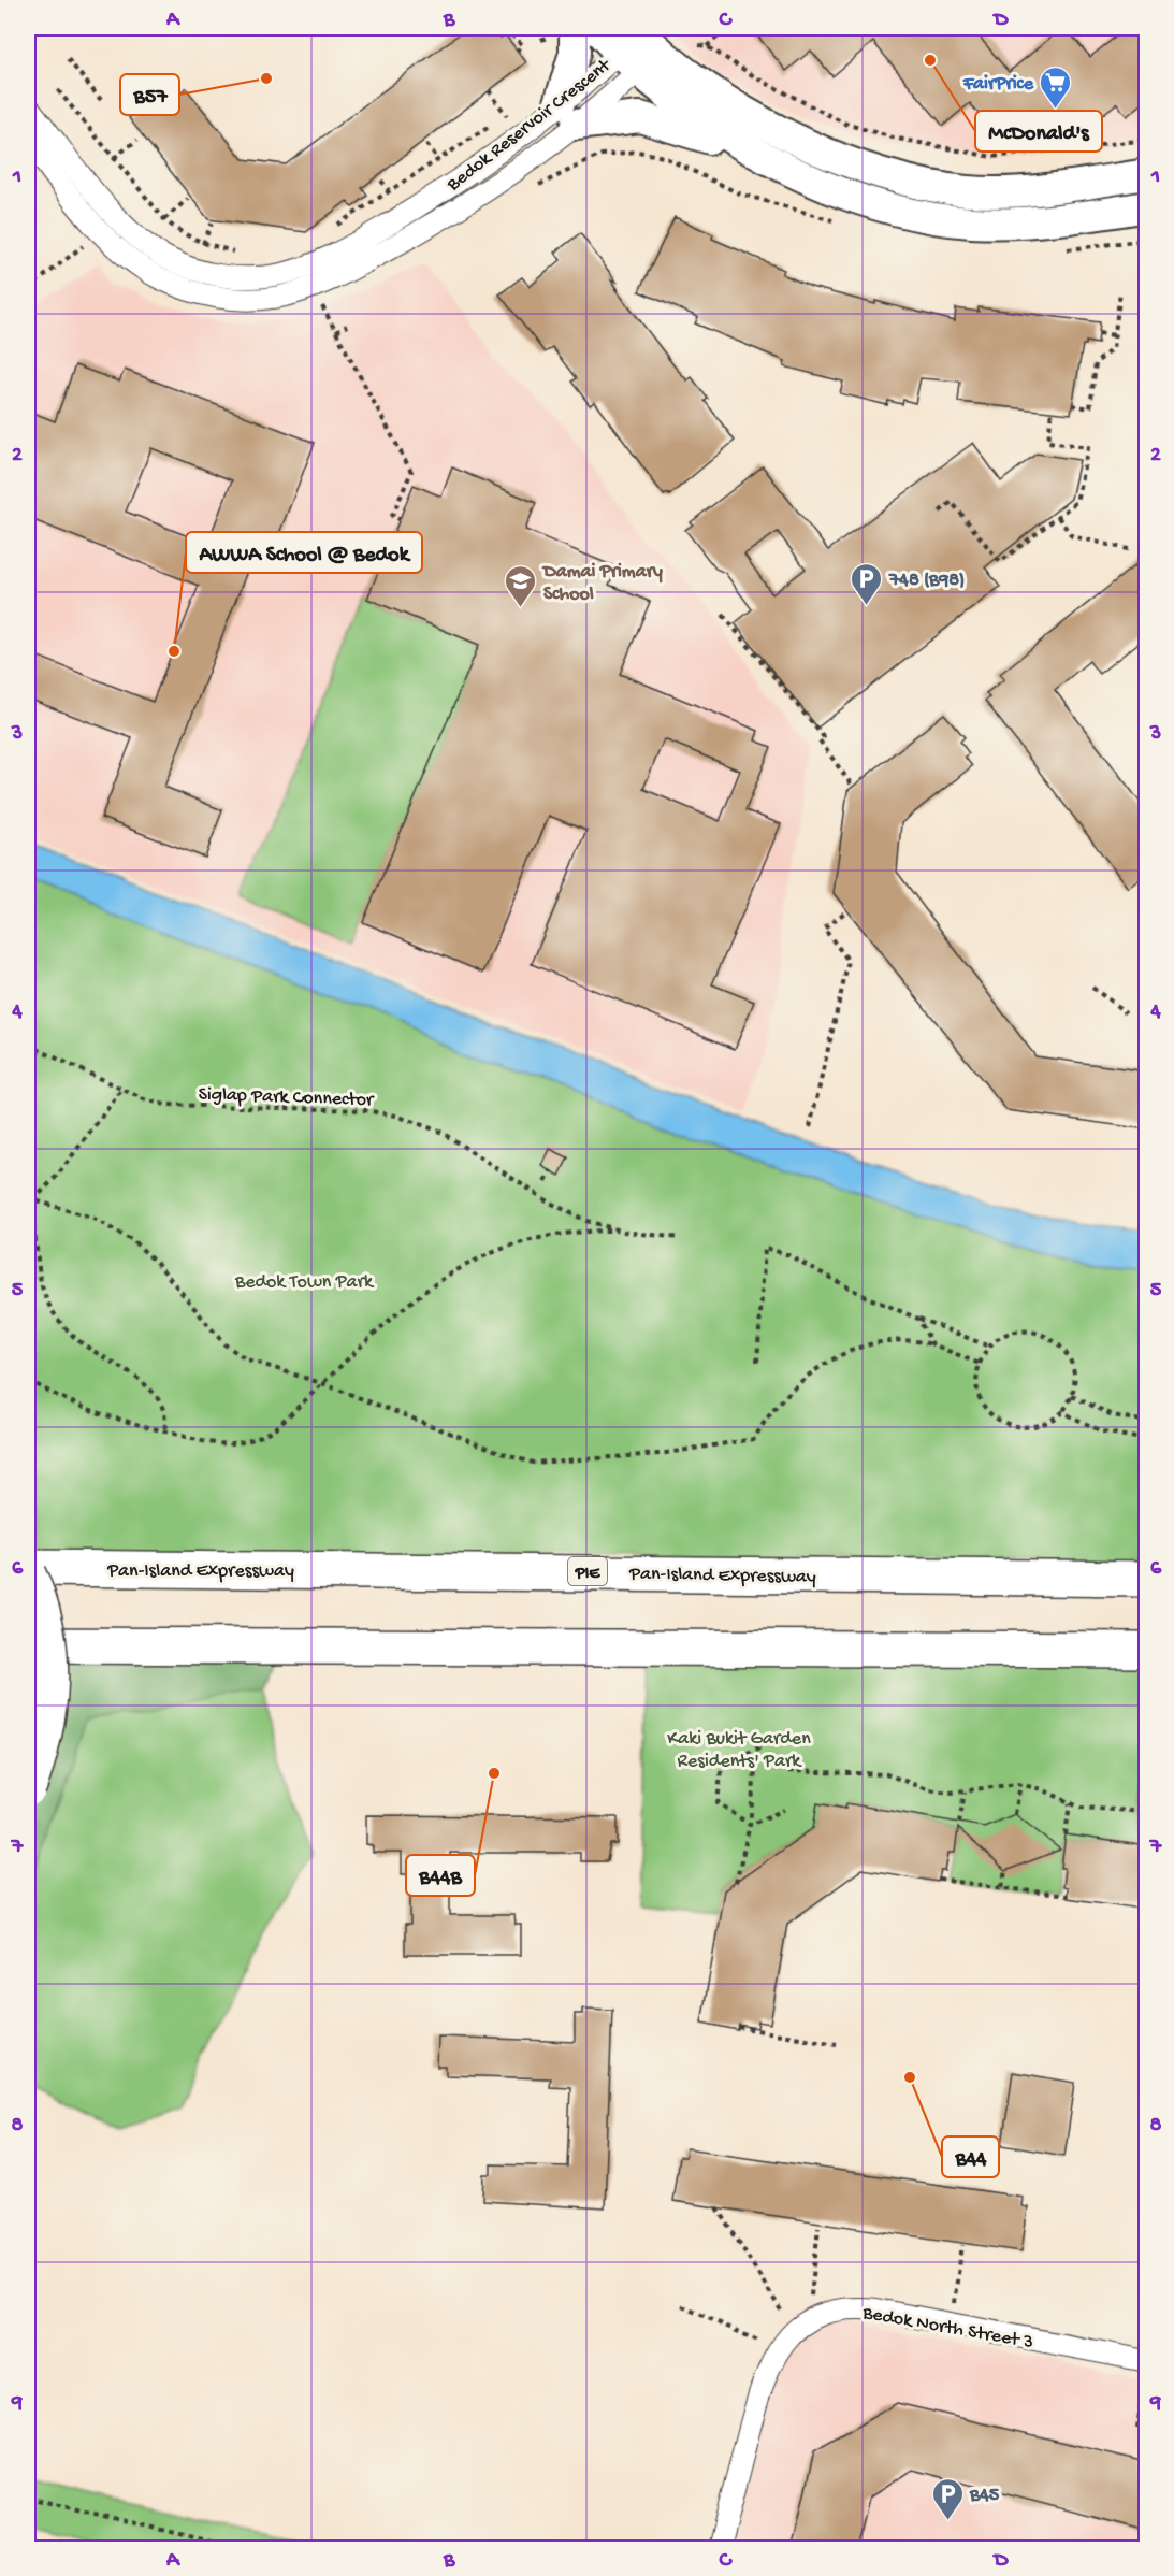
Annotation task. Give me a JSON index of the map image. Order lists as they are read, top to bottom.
{
  "streets": {
    "highway": ["Pan-Island Expressway", "PIE"],
    "street": ["Bedok Reservoir Crescent", "Bedok North Street 3"],
    "path": ["Siglap Park Connector"]
  },
  "parks": ["Bedok Town Park", "Kaki Bukit Garden Residents' Park"],
  "places": {
    "other": [
      "McDonald's",
      "B57",
      "AWWA School @ Bedok",
      "B44B",
      "B44"
    ],
    "supermarket": ["FairPrice"],
    "parking": ["748 (B98)", "B45"],
    "school or university": ["Damai Primary School"]
  },
  "grid": {
    "columns": [
      "A",
      "B",
      "C",
      "D"
    ],
    "rows": [
      "1",
      "2",
      "3",
      "4",
      "5",
      "6",
      "7",
      "8",
      "9"
    ]
  }
}
